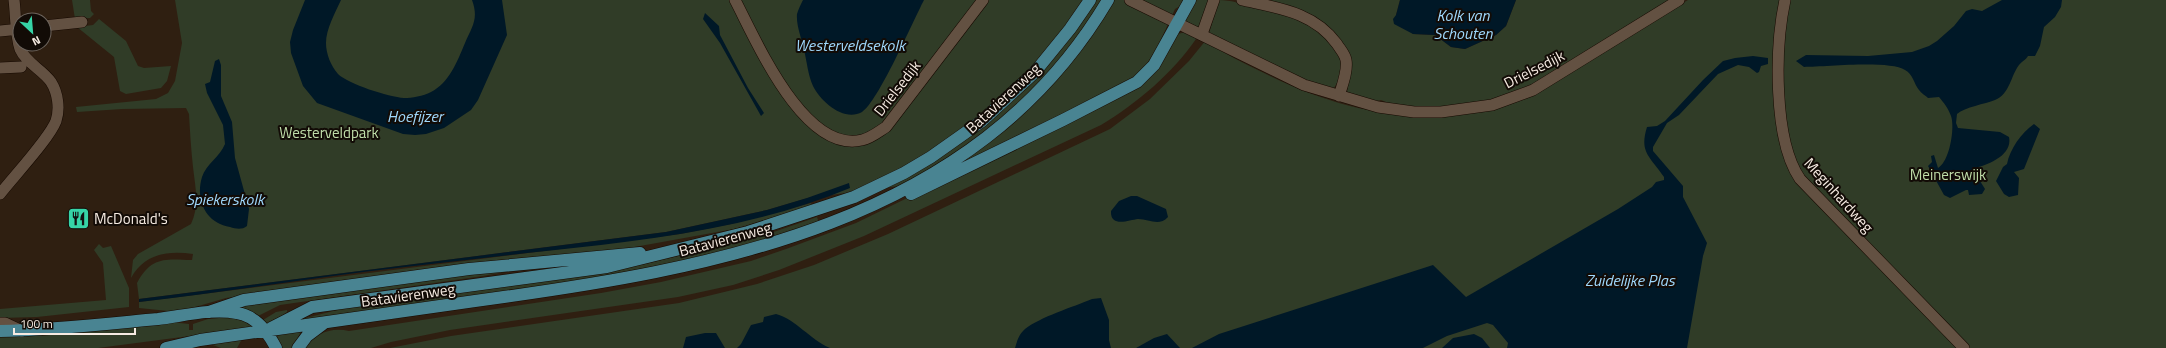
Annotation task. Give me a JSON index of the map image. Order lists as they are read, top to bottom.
{
  "streets": {
    "main road": ["Batavierenweg"],
    "street": ["Drielsedijk", "Meginhardweg"]
  },
  "water": [
    "Kolk van Schouten",
    "Westerveldsekolk",
    "Hoefijzer",
    "Spiekerskolk",
    "Zuidelijke Plas"
  ],
  "parks": ["Westerveldpark", "Meinerswijk"],
  "places": {
    "restaurant": ["McDonald's"]
  },
  "scale_bar": "100 m",
  "north": "bottom right"
}
